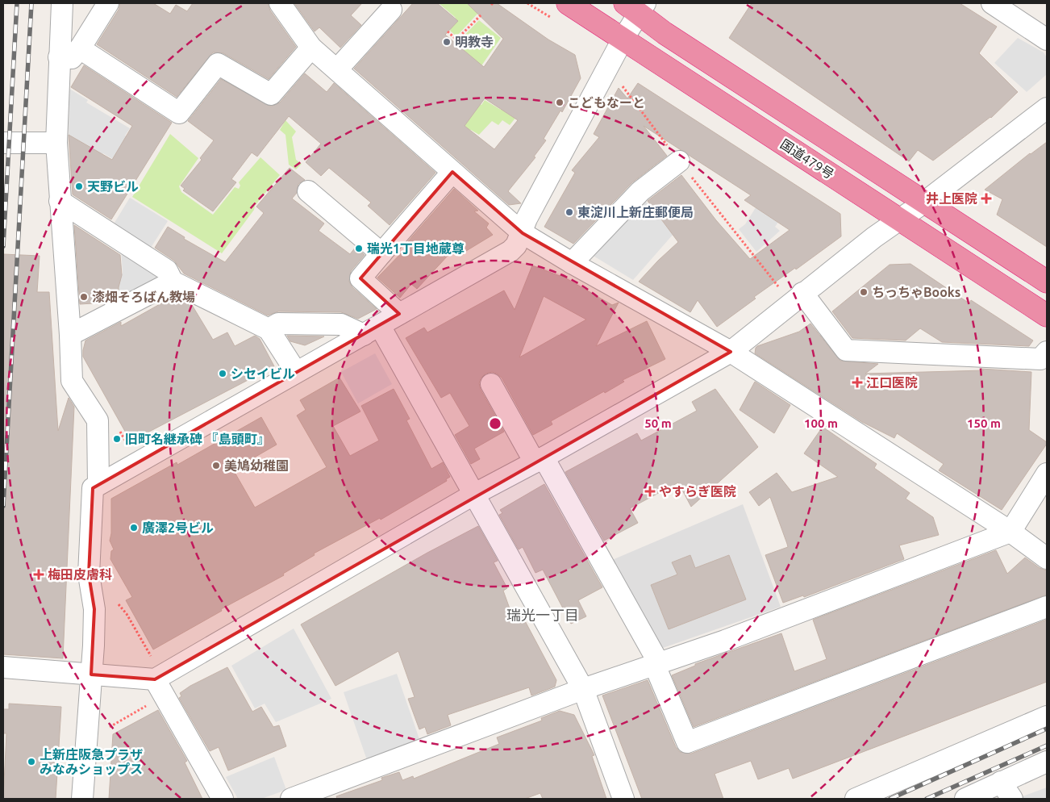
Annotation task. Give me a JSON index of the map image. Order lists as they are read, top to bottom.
{
  "streets": {
    "highway": ["国道479号"]
  },
  "districts": ["瑞光一丁目"],
  "places": {
    "other": [
      "明教寺",
      "こどもなーと",
      "天野ビル",
      "東淀川上新庄郵便局",
      "瑞光1丁目地蔵尊",
      "ちっちゃBooks",
      "漆畑そろばん教場",
      "シセイビル",
      "旧町名継承碑 『島頭町』",
      "美鳩幼稚園",
      "廣澤2号ビル",
      "上新庄阪急プラザ みなみショップス"
    ],
    "health": [
      "井上医院",
      "江口医院",
      "やすらぎ医院",
      "梅田皮膚科"
    ]
  },
  "rings": ["50 m", "100 m", "150 m"]
}
